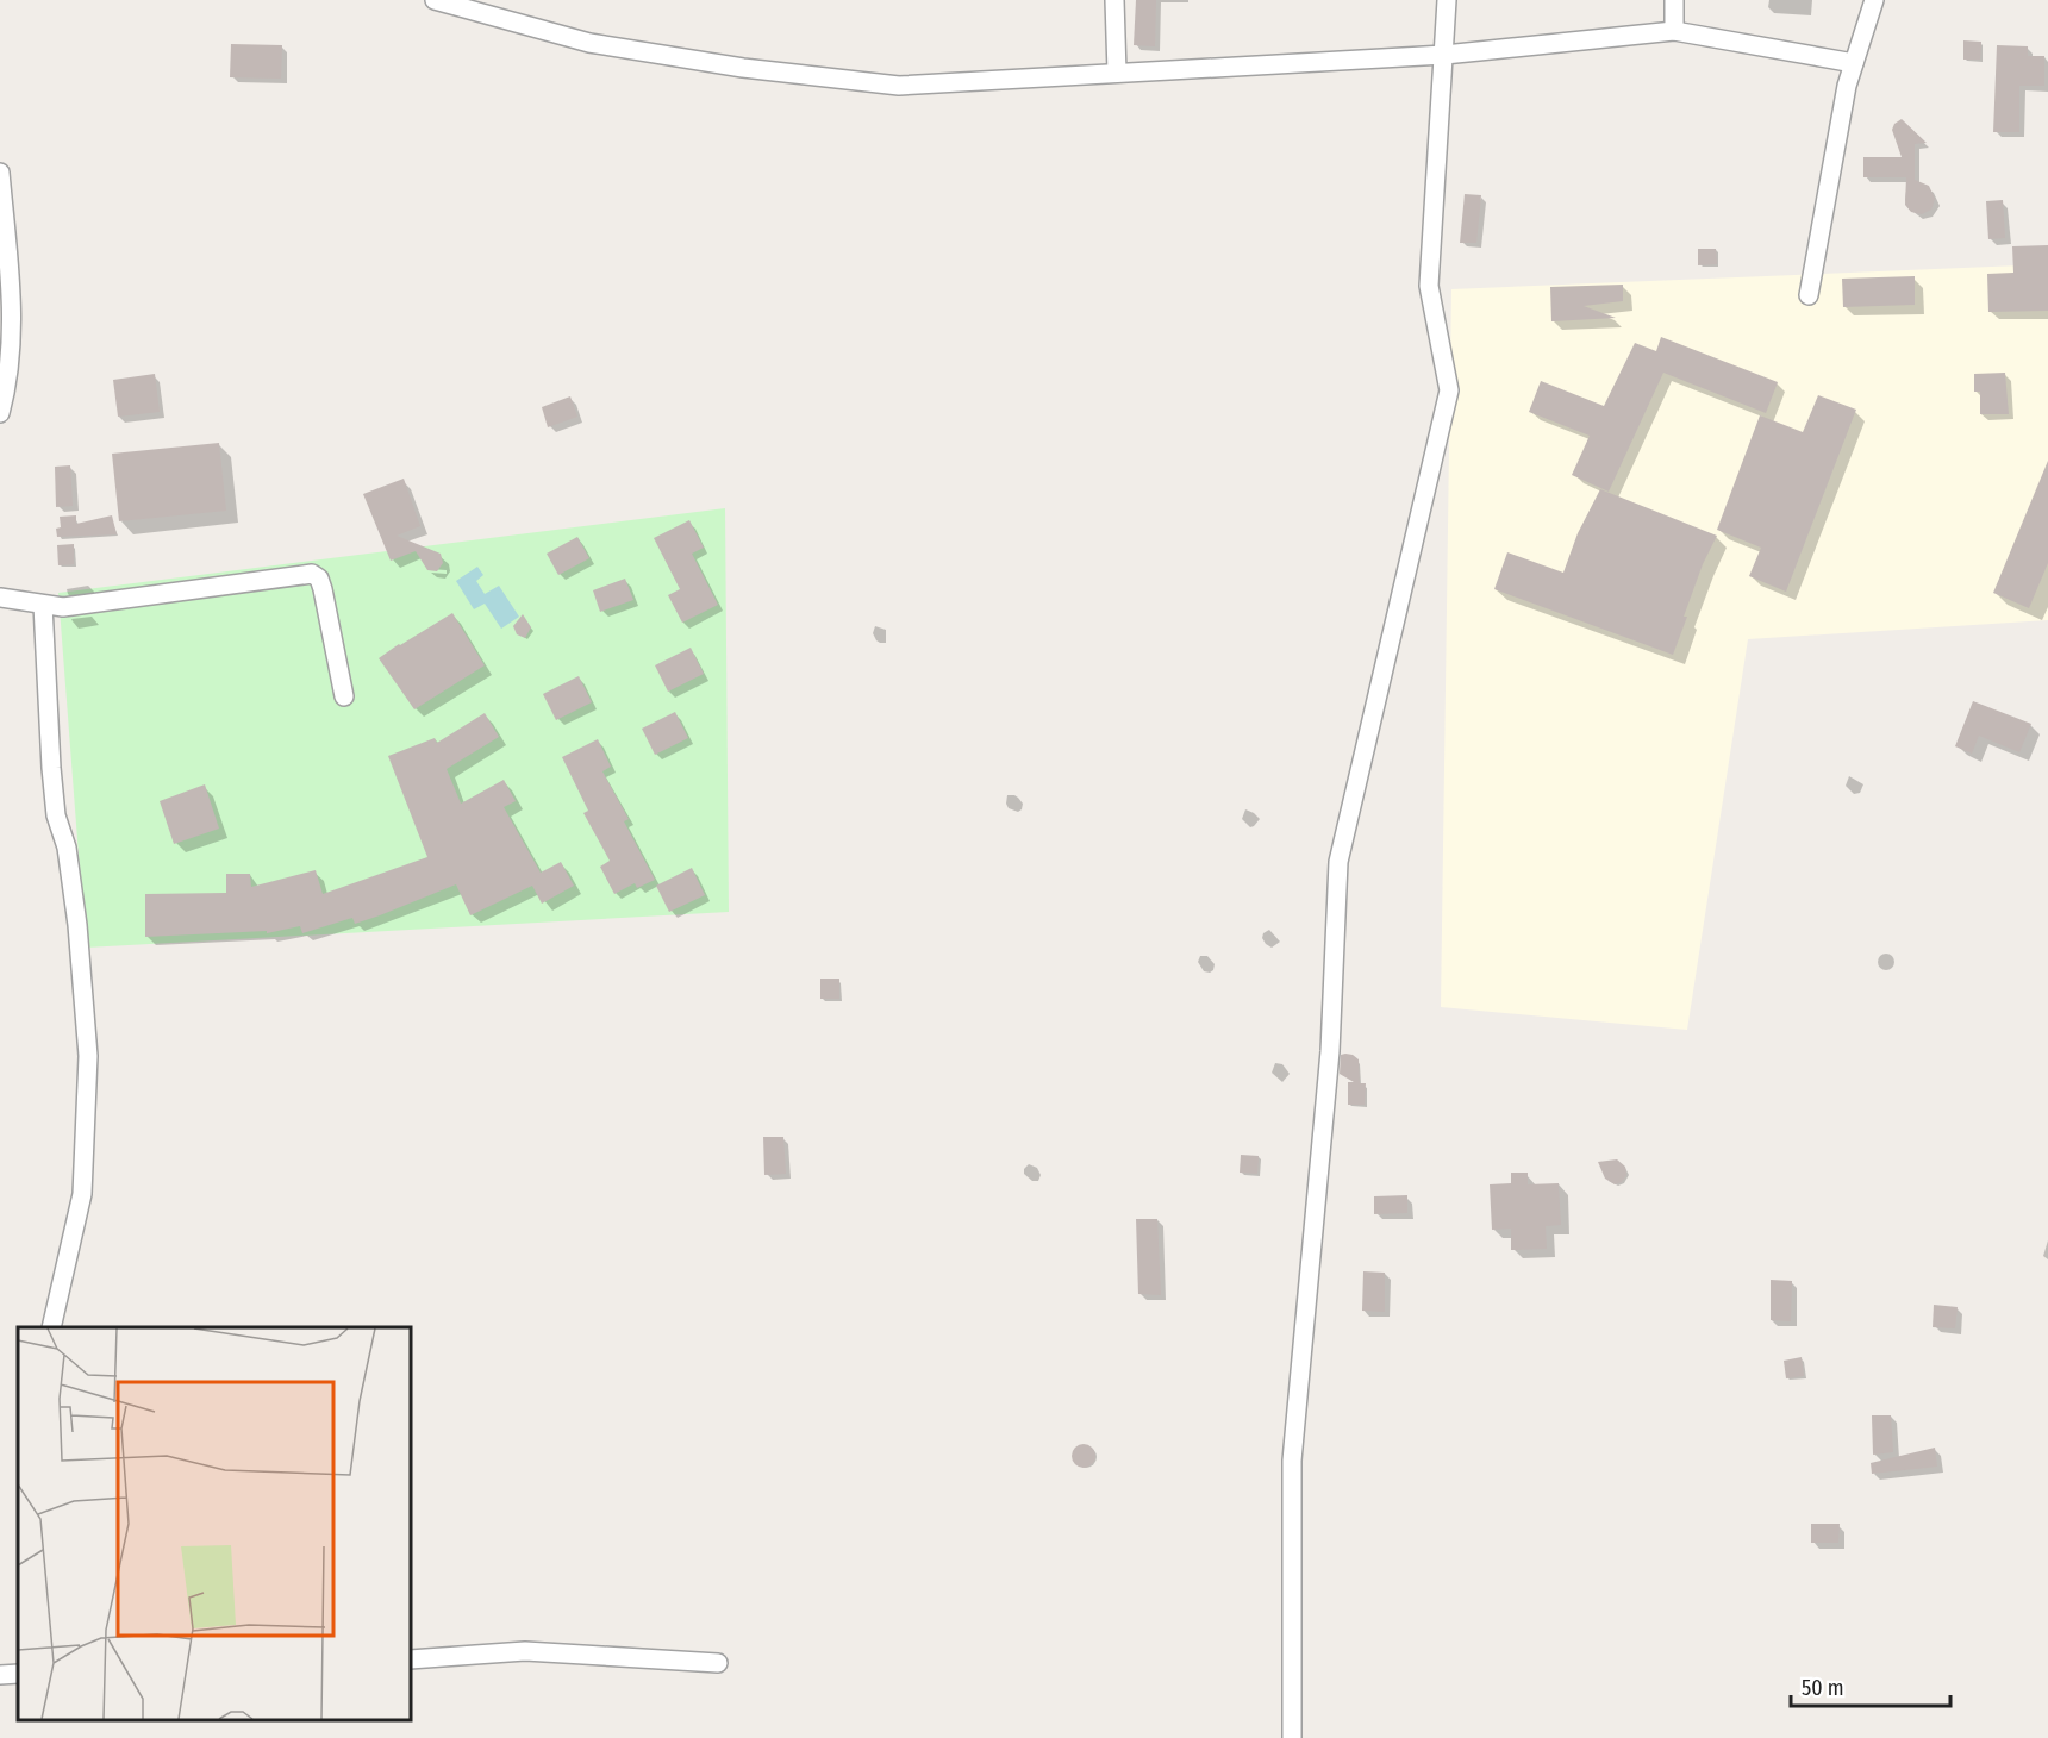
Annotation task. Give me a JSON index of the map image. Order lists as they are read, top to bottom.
{
  "scale_bar": "50 m"
}
